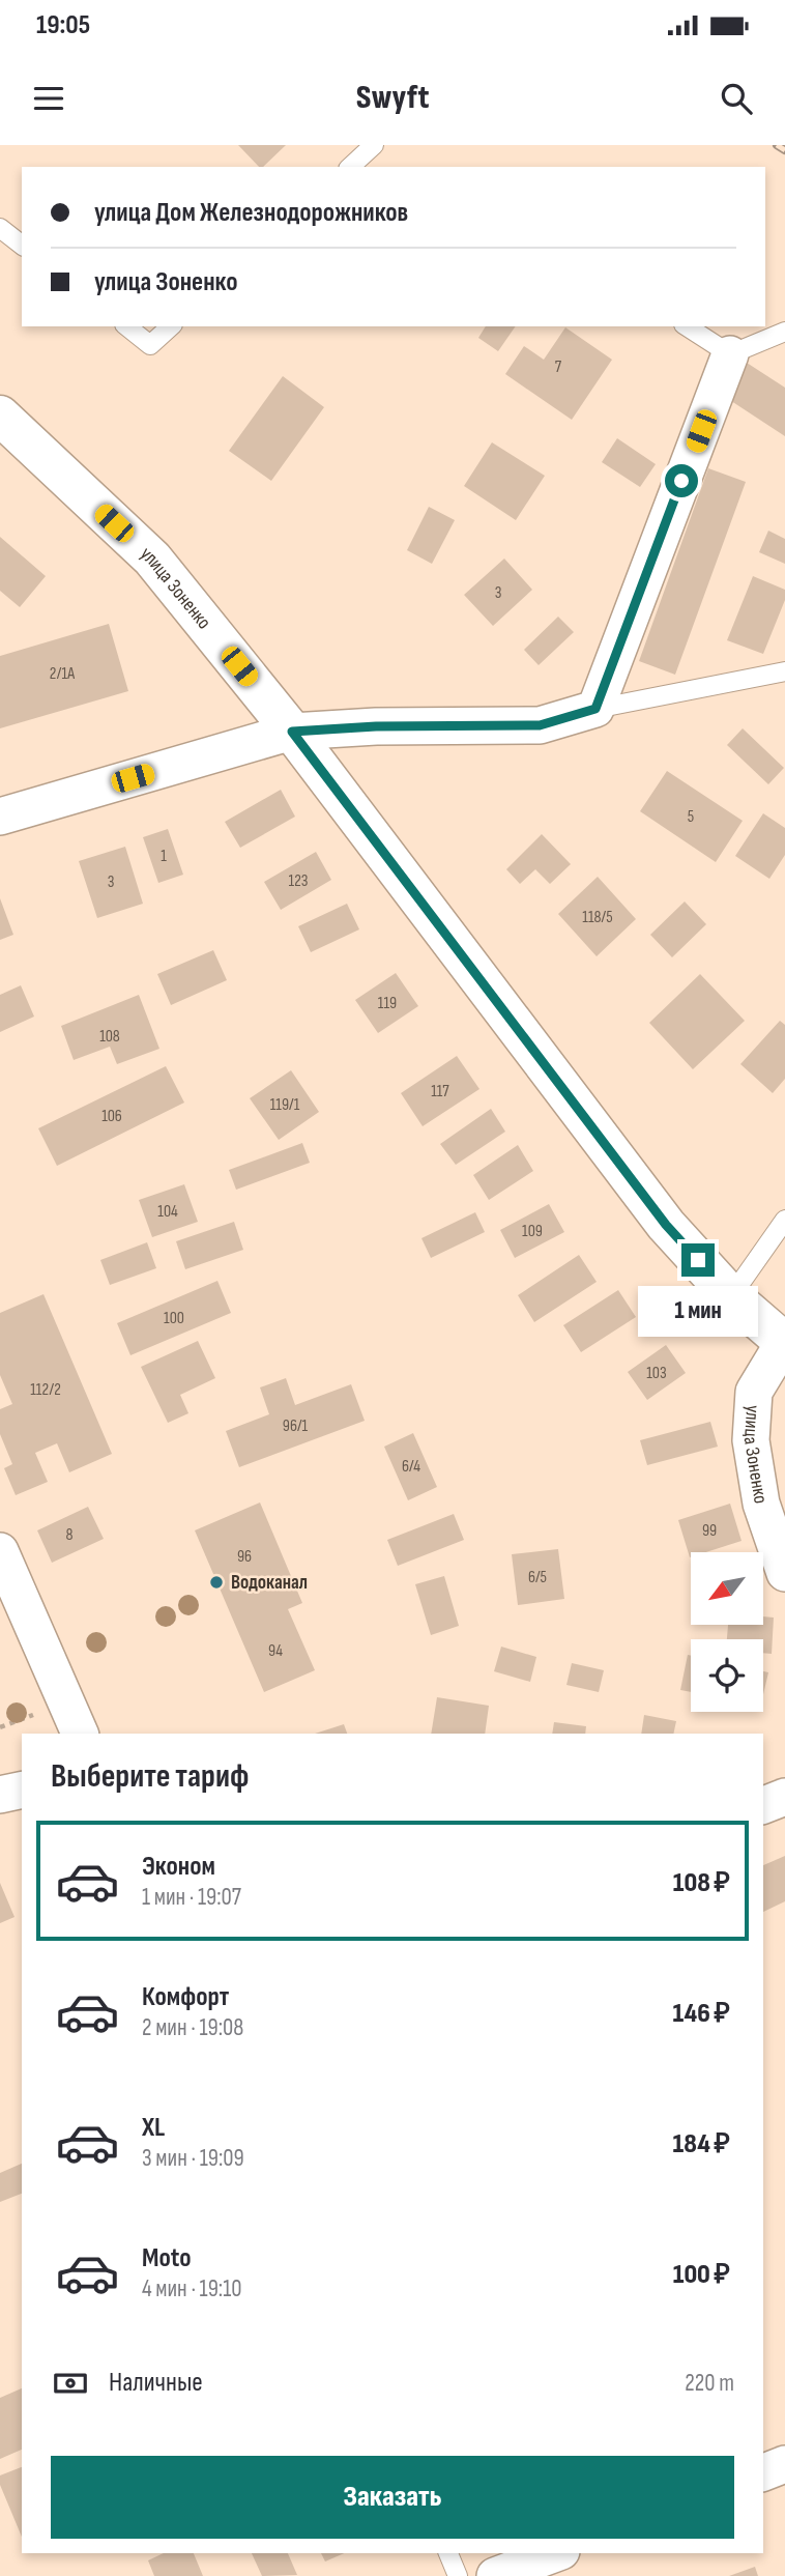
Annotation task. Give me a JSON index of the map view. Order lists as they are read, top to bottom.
{
  "streets": {
    "street": ["улица Зоненко"]
  },
  "places": ["Водоканал"],
  "house_numbers": [
    "7",
    "3",
    "2/1А",
    "5",
    "1",
    "123",
    "3",
    "118/5",
    "119",
    "108",
    "117",
    "119/1",
    "106",
    "104",
    "109",
    "100",
    "103",
    "112/2",
    "96/1",
    "6/4",
    "99",
    "8",
    "96",
    "6/5",
    "94"
  ],
  "north": "bottom left",
  "page": {
    "status": "19:05",
    "header": "Swyft",
    "banner": ["улица Дом Железнодорожников", "улица Зоненко"],
    "bubble": "1 мин",
    "heading": "Выберите тариф",
    "list": [
      {
        "name": "Эконом",
        "note": "1 мин · 19:07",
        "value": "108 ₽"
      },
      {
        "name": "Комфорт",
        "note": "2 мин · 19:08",
        "value": "146 ₽"
      },
      {
        "name": "XL",
        "note": "3 мин · 19:09",
        "value": "184 ₽"
      },
      {
        "name": "Moto",
        "note": "4 мин · 19:10",
        "value": "100 ₽"
      }
    ],
    "pay": ["Наличные", "220 m"],
    "buttons": "Заказать"
  }
}
